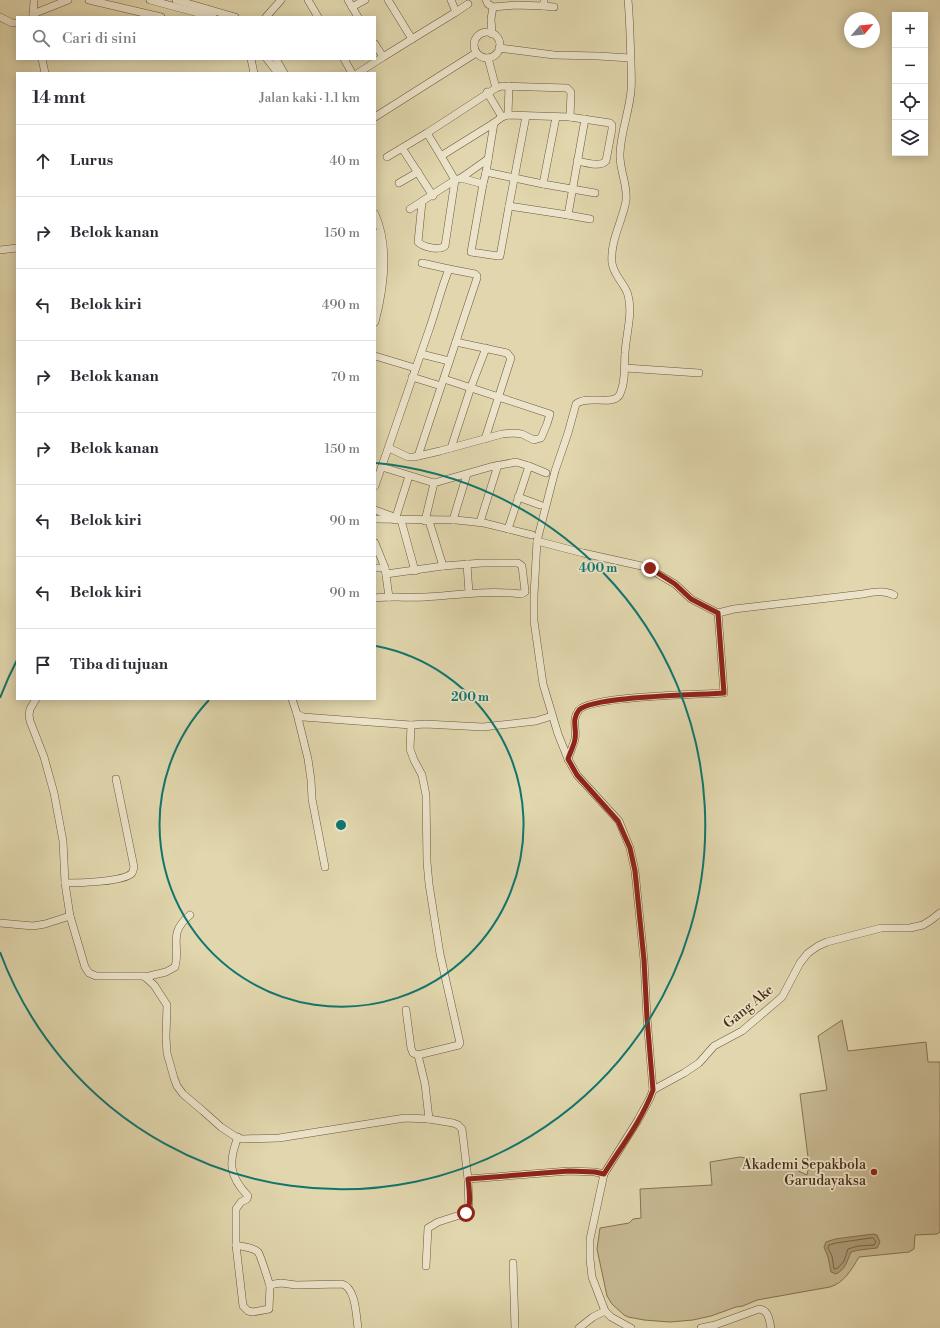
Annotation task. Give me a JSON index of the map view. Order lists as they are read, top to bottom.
{
  "streets": {
    "street": ["Gang Ake"]
  },
  "places": ["Akademi Sepakbola Garudayaksa"],
  "north": "top right",
  "page": {
    "map_buttons": ["+", "−"],
    "search": "Cari di sini",
    "heading": ["14 mnt", "Jalan kaki · 1.1 km"],
    "list": [
      ["Lurus", "40 m"],
      ["Belok kanan", "150 m"],
      ["Belok kiri", "490 m"],
      ["Belok kanan", "70 m"],
      ["Belok kanan", "150 m"],
      ["Belok kiri", "90 m"],
      ["Belok kiri", "90 m"],
      "Tiba di tujuan"
    ]
  },
  "rings": ["400 m", "200 m"]
}
